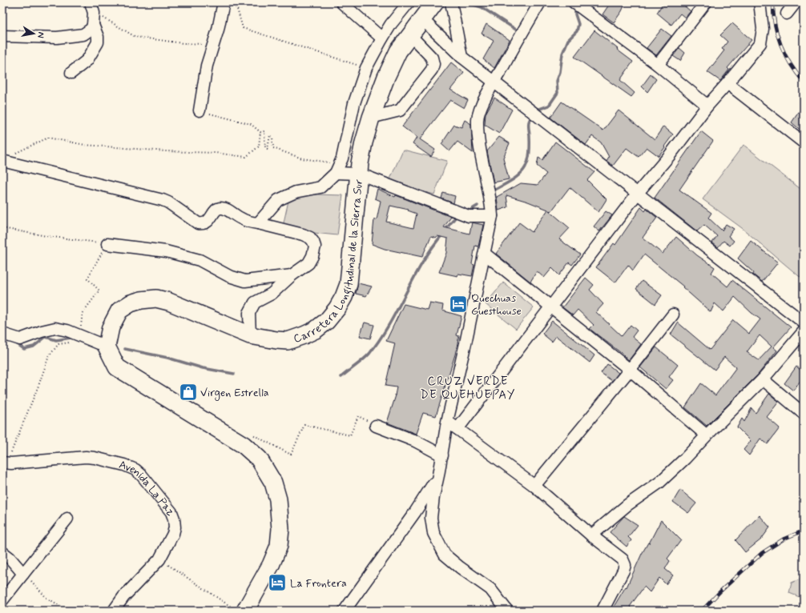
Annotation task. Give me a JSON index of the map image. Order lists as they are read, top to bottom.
{
  "streets": {
    "highway": ["Carretera Longitudinal de la Sierra Sur"],
    "street": ["Avenida La Paz"]
  },
  "districts": ["CRUZ VERDE DE QUEHUEPAY"],
  "places": {
    "hotel": ["Quechuas Guesthouse", "La Frontera"],
    "shop": ["Virgen Estrella"]
  },
  "north": "right"
}
